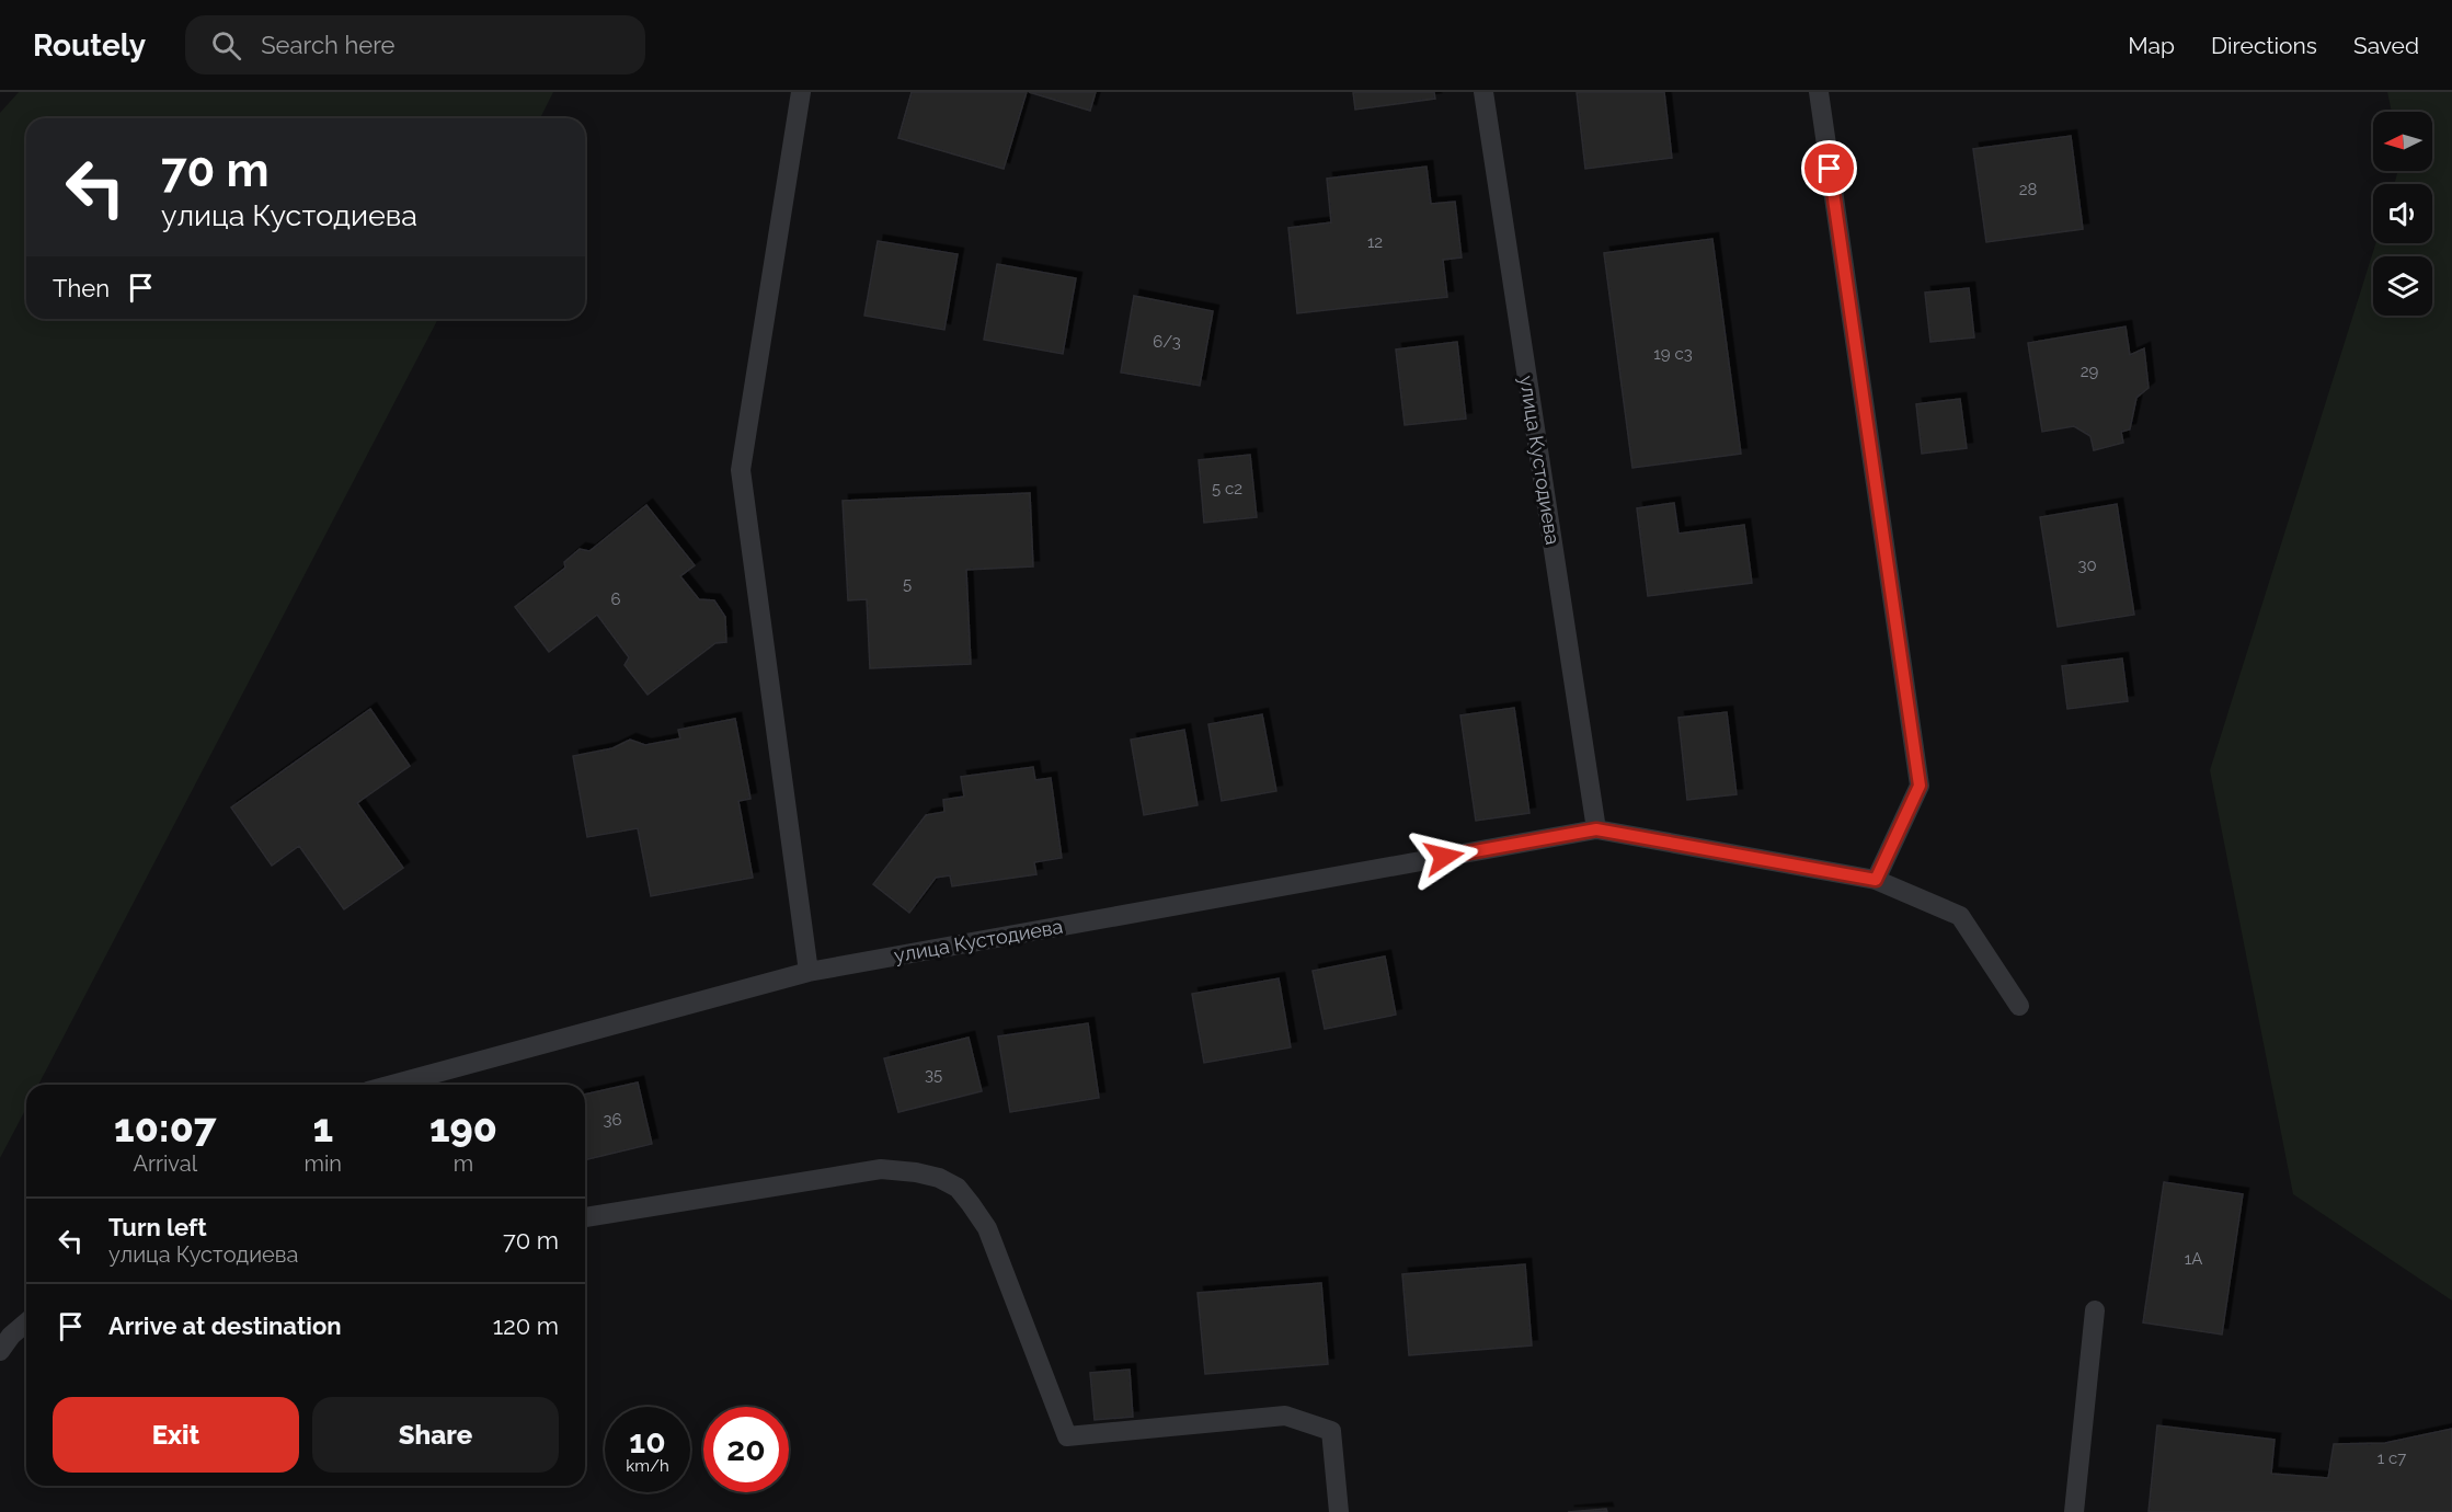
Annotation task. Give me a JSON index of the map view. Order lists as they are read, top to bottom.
{
  "streets": {
    "lane": ["улица Кустодиева"]
  },
  "house_numbers": [
    "28",
    "12",
    "6/3",
    "19 с3",
    "29",
    "5 с2",
    "30",
    "5",
    "6",
    "35",
    "36",
    "1А",
    "1 с7"
  ],
  "north": "left",
  "page": {
    "header": "Routely",
    "search": "Search here",
    "nav": ["Map", "Directions", "Saved"],
    "turn": ["70 m", "улица Кустодиева"],
    "then": "Then",
    "eta": [
      "10:07",
      "Arrival",
      "1",
      "min",
      "190",
      "m"
    ],
    "list": [
      {
        "name": "Turn left",
        "note": "улица Кустодиева",
        "value": "70 m"
      },
      {
        "name": "Arrive at destination",
        "value": "120 m"
      }
    ],
    "buttons": ["Exit", "Share"],
    "speed": "10 km/h",
    "limit": "20"
  }
}
